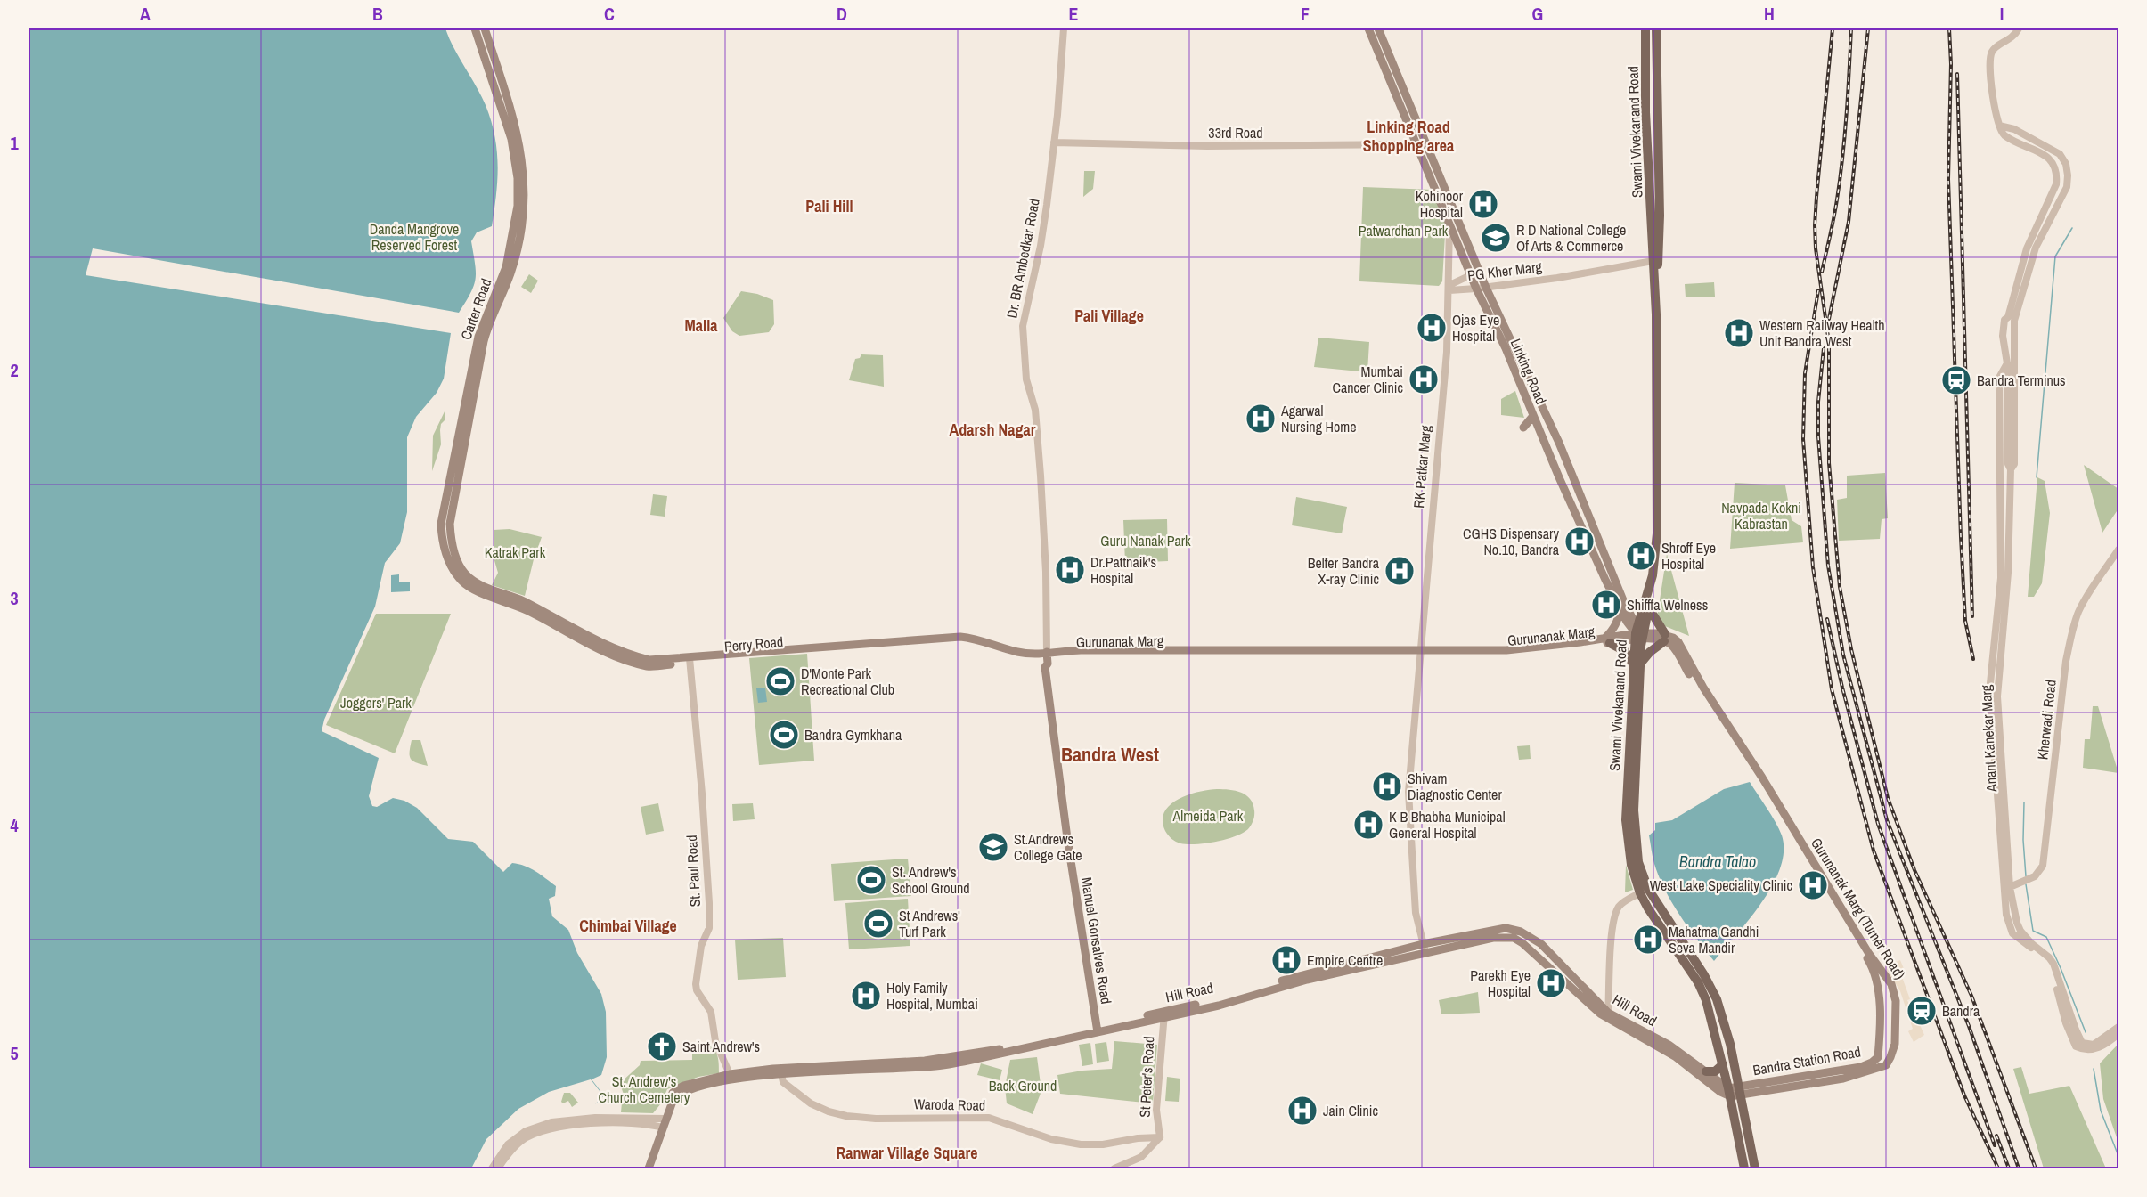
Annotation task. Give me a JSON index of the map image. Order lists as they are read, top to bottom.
{
  "streets": {
    "main road": [
      "Swami Vivekanand Road",
      "Carter Road",
      "Linking Road",
      "Gurunanak Marg",
      "Perry Road",
      "Gurunanak Marg (Turner Road)",
      "Manuel Gonsalves Road",
      "Hill Road",
      "Bandra Station Road"
    ],
    "street": [
      "33rd Road",
      "Dr. BR Ambedkar Road",
      "PG Kher Marg",
      "RK Patkar Marg",
      "Kherwadi Road",
      "Anant Kanekar Marg",
      "St. Paul Road",
      "St Peter's Road",
      "Waroda Road"
    ]
  },
  "crossings": [
    ["Swami Vivekanand Road", "PG Kher Marg"],
    ["Swami Vivekanand Road", "Linking Road"],
    ["Swami Vivekanand Road", "Gurunanak Marg"],
    ["Swami Vivekanand Road", "Hill Road"],
    ["Swami Vivekanand Road", "Bandra Station Road"],
    ["33rd Road", "Dr. BR Ambedkar Road"],
    ["33rd Road", "Linking Road"],
    ["Dr. BR Ambedkar Road", "Gurunanak Marg"],
    ["Dr. BR Ambedkar Road", "Perry Road"],
    ["Dr. BR Ambedkar Road", "Manuel Gonsalves Road"],
    ["PG Kher Marg", "Linking Road"],
    ["PG Kher Marg", "RK Patkar Marg"],
    ["Carter Road", "Perry Road"],
    ["Linking Road", "RK Patkar Marg"],
    ["Linking Road", "Gurunanak Marg"],
    ["RK Patkar Marg", "Gurunanak Marg"],
    ["RK Patkar Marg", "Hill Road"],
    ["Gurunanak Marg", "Perry Road"],
    ["Gurunanak Marg", "Manuel Gonsalves Road"],
    ["Perry Road", "St. Paul Road"],
    ["Perry Road", "Manuel Gonsalves Road"],
    ["Kherwadi Road", "Anant Kanekar Marg"],
    ["St. Paul Road", "Hill Road"],
    ["Gurunanak Marg (Turner Road)", "Bandra Station Road"],
    ["Manuel Gonsalves Road", "Hill Road"],
    ["Hill Road", "Bandra Station Road"],
    ["Hill Road", "St Peter's Road"],
    ["Hill Road", "Waroda Road"],
    ["St Peter's Road", "Waroda Road"]
  ],
  "districts": [
    "Linking Road Shopping area",
    "Pali Hill",
    "Pali Village",
    "Malla",
    "Adarsh Nagar",
    "Bandra West",
    "Chimbai Village",
    "Ranwar Village Square"
  ],
  "water": ["Bandra Talao"],
  "parks": [
    "Danda Mangrove Reserved Forest",
    "Patwardhan Park",
    "Navpada Kokni Kabrastan",
    "Guru Nanak Park",
    "Katrak Park",
    "Joggers' Park",
    "Almeida Park",
    "St. Andrew's Church Cemetery",
    "Back Ground"
  ],
  "places": {
    "hospital": [
      "Kohinoor Hospital",
      "Ojas Eye Hospital",
      "Western Railway Health Unit Bandra West",
      "Mumbai Cancer Clinic",
      "Agarwal Nursing Home",
      "CGHS Dispensary No.10, Bandra",
      "Shroff Eye Hospital",
      "Dr.Pattnaik's Hospital",
      "Belfer Bandra X-ray Clinic",
      "Shifffa Welness",
      "Shivam Diagnostic Center",
      "K B Bhabha Municipal General Hospital",
      "West Lake Speciality Clinic",
      "Mahatma Gandhi Seva Mandir",
      "Empire Centre",
      "Parekh Eye Hospital",
      "Holy Family Hospital, Mumbai",
      "Jain Clinic"
    ],
    "school or university": ["R D National College Of Arts & Commerce", "St.Andrews College Gate"],
    "station": ["Bandra Terminus", "Bandra"],
    "sports": [
      "D'Monte Park Recreational Club",
      "Bandra Gymkhana",
      "St. Andrew's School Ground",
      "St Andrews' Turf Park"
    ],
    "church": ["Saint Andrew's"]
  },
  "grid": {
    "columns": [
      "A",
      "B",
      "C",
      "D",
      "E",
      "F",
      "G",
      "H",
      "I"
    ],
    "rows": [
      "1",
      "2",
      "3",
      "4",
      "5"
    ]
  }
}
